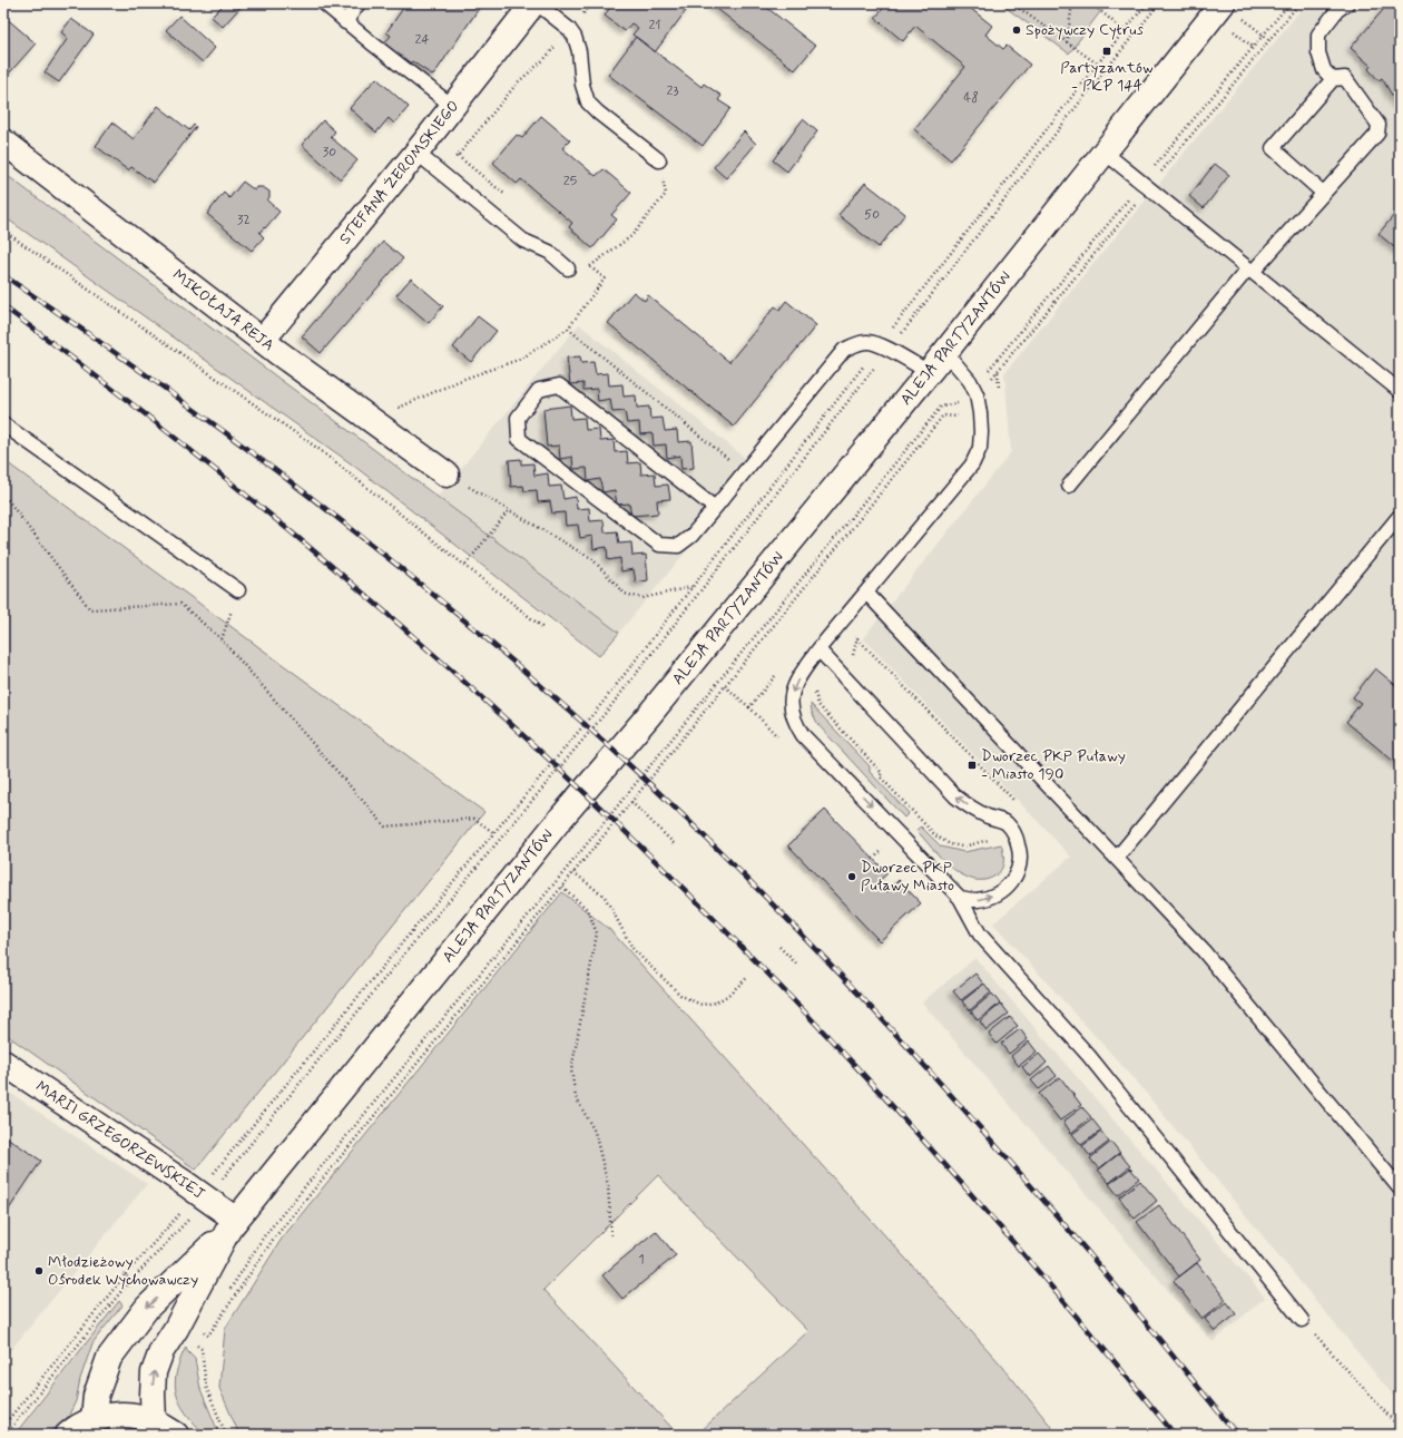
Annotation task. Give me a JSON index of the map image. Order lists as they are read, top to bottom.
{
  "streets": {
    "main road": [
      "STEFANA ŻEROMSKIEGO",
      "MIKOŁAJA REJA",
      "ALEJA PARTYZANTÓW",
      "MARII GRZEGORZEWSKIEJ"
    ]
  },
  "crossings": [
    ["STEFANA ŻEROMSKIEGO", "MIKOŁAJA REJA"],
    ["ALEJA PARTYZANTÓW", "MARII GRZEGORZEWSKIEJ"]
  ],
  "places": {
    "other": ["Spożywczy Cytrus", "Dworzec PKP Puławy Miasto", "Młodzieżowy Ośrodek Wychowawczy"],
    "transit": ["Partyzantów - PKP 144", "Dworzec PKP Puławy - Miasto 190"]
  },
  "house_numbers": [
    "21",
    "24",
    "23",
    "48",
    "30",
    "25",
    "50",
    "32",
    "1"
  ]
}
